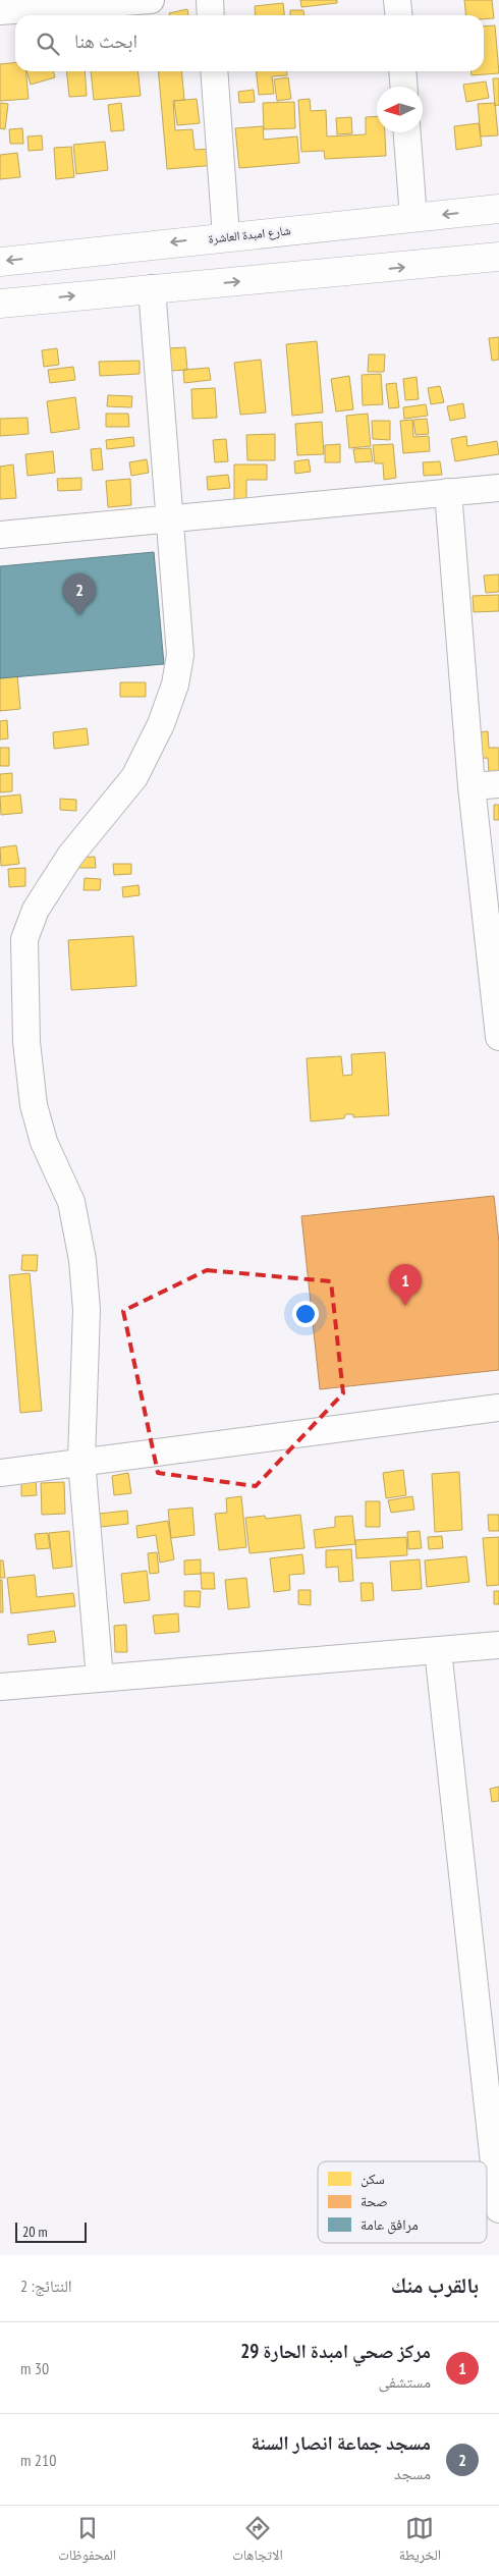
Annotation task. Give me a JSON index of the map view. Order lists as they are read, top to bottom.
{
  "streets": {
    "main road": ["شارع امبدة العاشرة"]
  },
  "legend": ["سكن", "صحة", "مرافق عامة"],
  "scale_bar": "20 m",
  "north": "left",
  "page": {
    "search": "ابحث هنا",
    "pins": ["2", "1"],
    "scale": "20 m",
    "heading": ["بالقرب منك", "النتائج: 2"],
    "list": [
      {
        "mark": "1",
        "name": "مركز صحي امبدة الحارة 29",
        "note": "مستشفى",
        "value": "30 m"
      },
      {
        "mark": "2",
        "name": "مسجد جماعة انصار السنة",
        "note": "مسجد",
        "value": "210 m"
      }
    ],
    "nav": ["الخريطة", "الاتجاهات", "المحفوظات"]
  }
}
